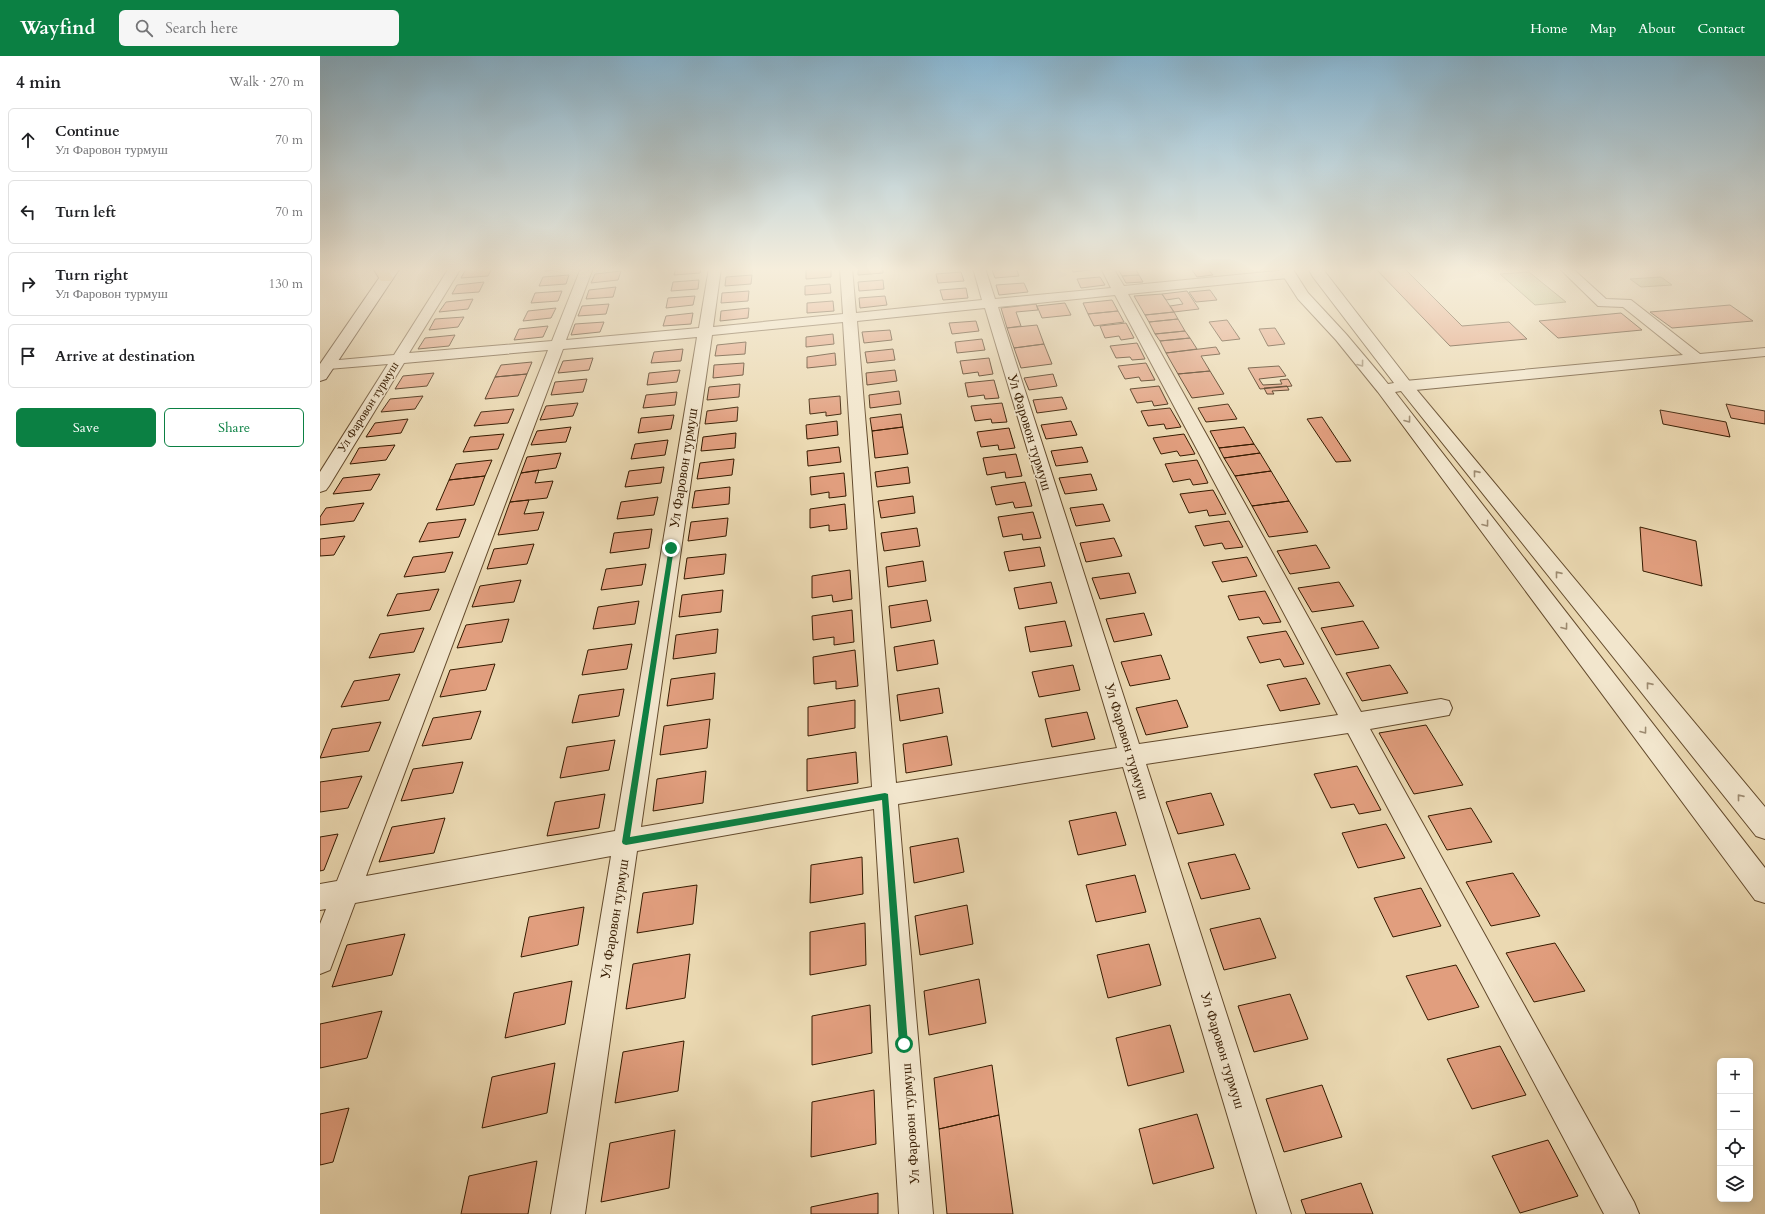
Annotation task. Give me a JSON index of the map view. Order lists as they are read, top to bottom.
{
  "streets": {
    "street": ["Ул Фаровон турмуш"]
  },
  "page": {
    "header": "Wayfind",
    "search": "Search here",
    "nav": [
      "Home",
      "Map",
      "About",
      "Contact"
    ],
    "heading": ["4 min", "Walk · 270 m"],
    "list": [
      ["Continue", "Ул Фаровон турмуш", "70 m"],
      ["Turn left", "70 m"],
      ["Turn right", "Ул Фаровон турмуш", "130 m"],
      "Arrive at destination"
    ],
    "buttons": ["Save", "Share"],
    "map_buttons": ["+", "−"]
  }
}
